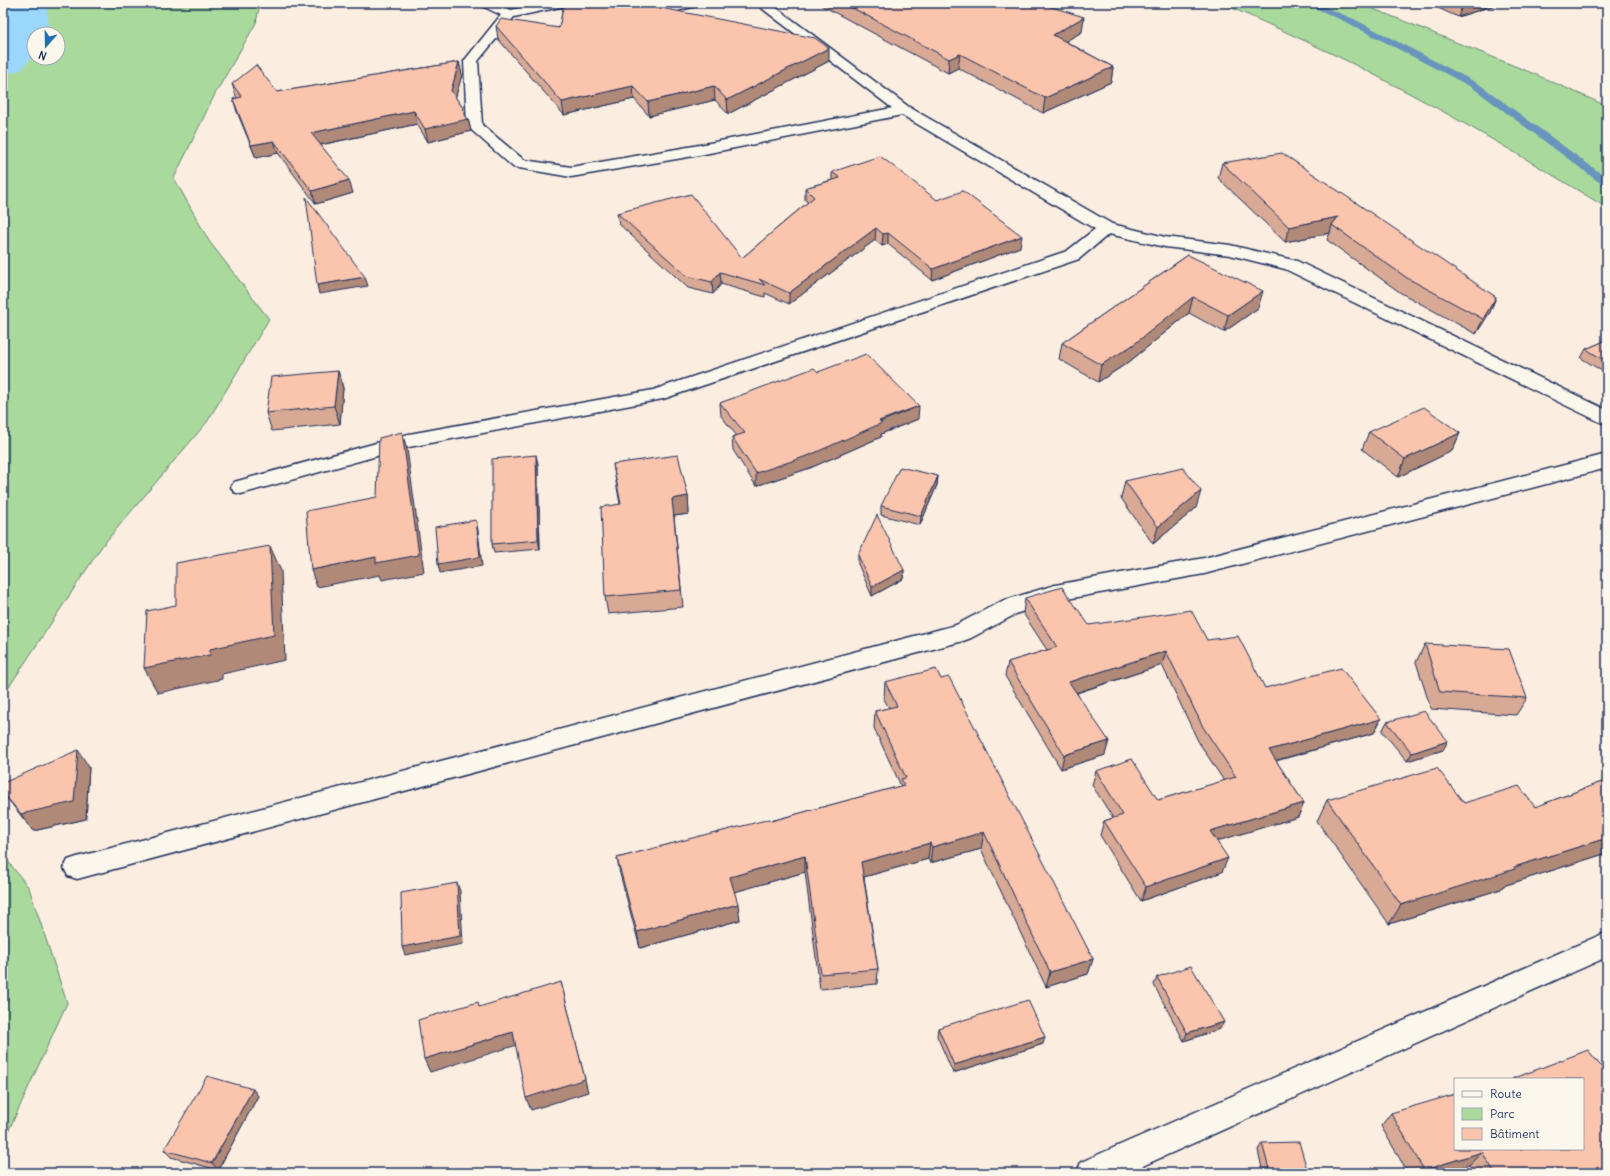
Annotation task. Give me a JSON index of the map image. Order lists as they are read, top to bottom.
{
  "legend": ["Route", "Parc", "Bâtiment"],
  "north": "bottom"
}
